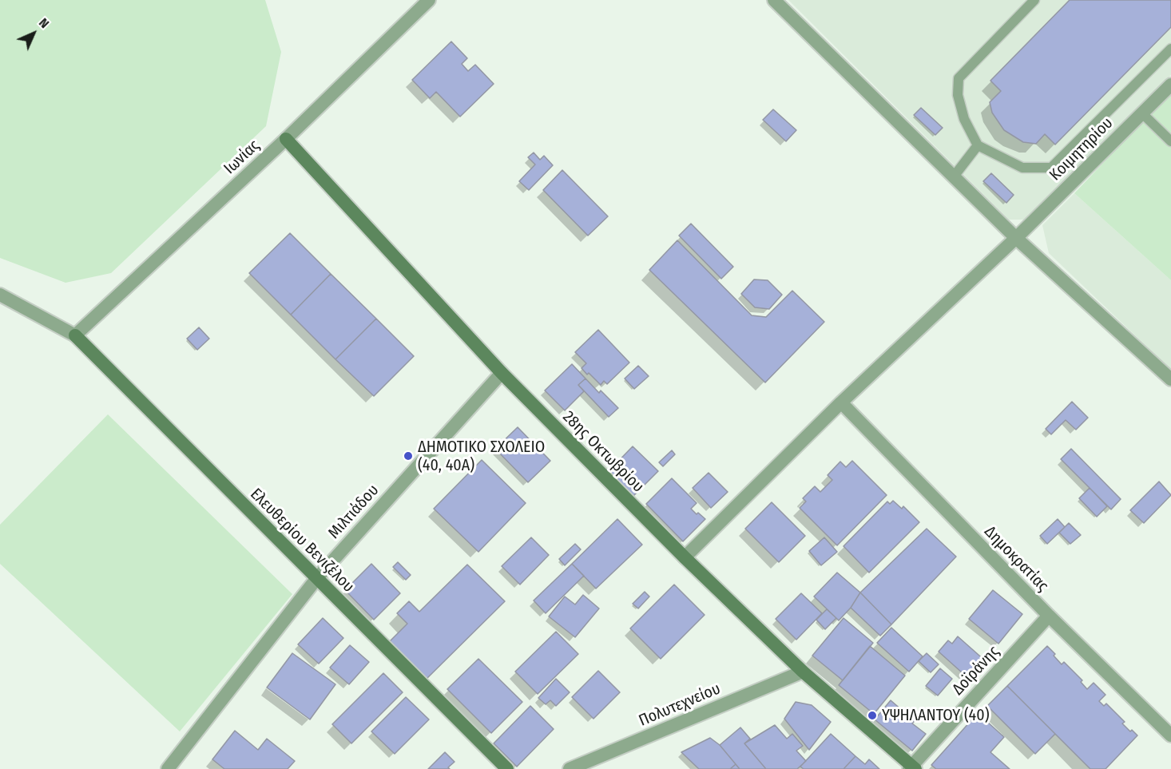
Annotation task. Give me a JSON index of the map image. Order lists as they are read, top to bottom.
{
  "streets": {
    "main road": ["28ης Οκτωβρίου", "Ελευθερίου Βενιζέλου"],
    "street": [
      "Κοιμητηρίου",
      "Ιωνίας",
      "Μιλτιάδου",
      "Δημοκρατίας",
      "Δοϊράνης",
      "Πολυτεχνείου"
    ]
  },
  "crossings": [
    ["Κοιμητηρίου", "28ης Οκτωβρίου"],
    ["Κοιμητηρίου", "Δημοκρατίας"],
    ["Ιωνίας", "28ης Οκτωβρίου"],
    ["Ιωνίας", "Ελευθερίου Βενιζέλου"],
    ["28ης Οκτωβρίου", "Μιλτιάδου"],
    ["28ης Οκτωβρίου", "Δοϊράνης"],
    ["28ης Οκτωβρίου", "Πολυτεχνείου"],
    ["Μιλτιάδου", "Ελευθερίου Βενιζέλου"],
    ["Δημοκρατίας", "Δοϊράνης"]
  ],
  "places": ["ΔΗΜΟΤΙΚΟ ΣΧΟΛΕΙΟ (40, 40Α)", "ΥΨΗΛΑΝΤΟΥ (40)"],
  "north": "top right"
}
